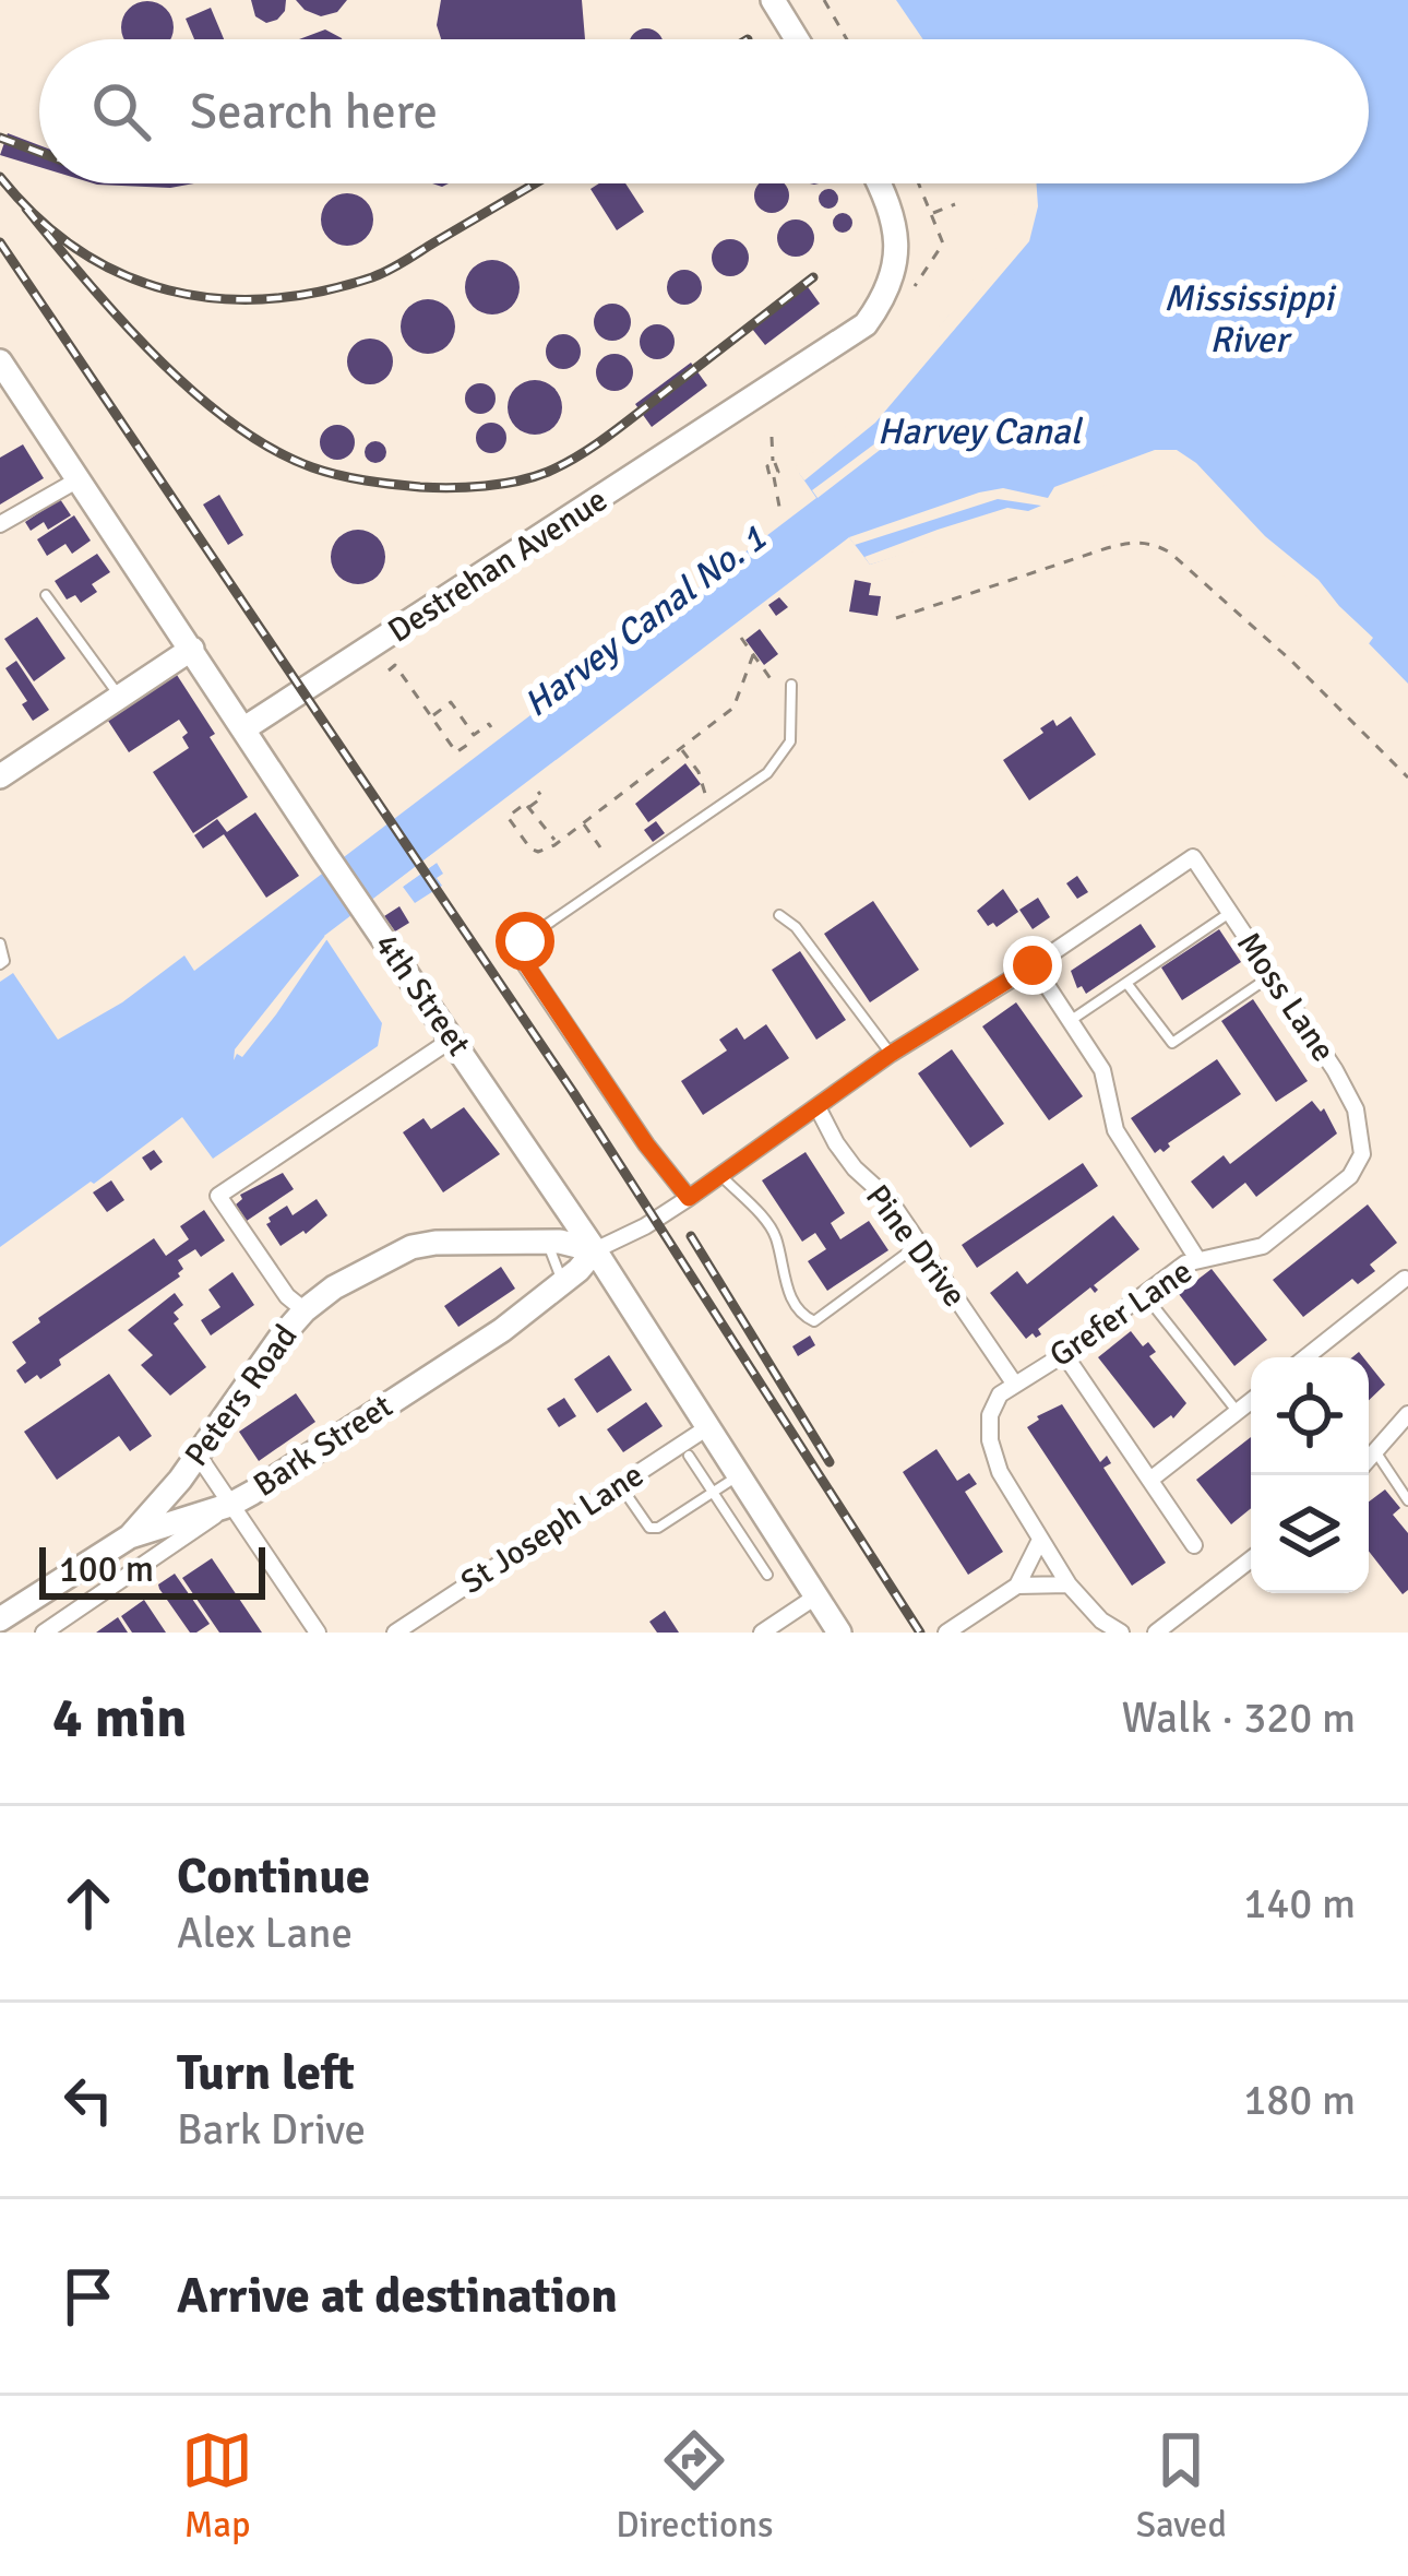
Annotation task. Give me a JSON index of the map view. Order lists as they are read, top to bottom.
{
  "streets": {
    "main road": [
      "Destrehan Avenue",
      "4th Street",
      "Peters Road",
      "Bark Street"
    ],
    "street": [
      "Moss Lane",
      "Pine Drive",
      "Grefer Lane",
      "St Joseph Lane"
    ]
  },
  "crossings": [
    ["Destrehan Avenue", "4th Street"],
    ["4th Street", "Peters Road"],
    ["4th Street", "Bark Street"],
    ["4th Street", "St Joseph Lane"],
    ["Moss Lane", "Grefer Lane"],
    ["Pine Drive", "Grefer Lane"],
    ["Peters Road", "Bark Street"]
  ],
  "water": ["Mississippi River", "Harvey Canal", "Harvey Canal No. 1"],
  "scale_bar": "100 m",
  "page": {
    "search": "Search here",
    "scale": "100 m",
    "heading": ["4 min", "Walk · 320 m"],
    "list": [
      ["Continue", "Alex Lane", "140 m"],
      ["Turn left", "Bark Drive", "180 m"],
      "Arrive at destination"
    ],
    "nav": ["Map", "Directions", "Saved"]
  }
}
